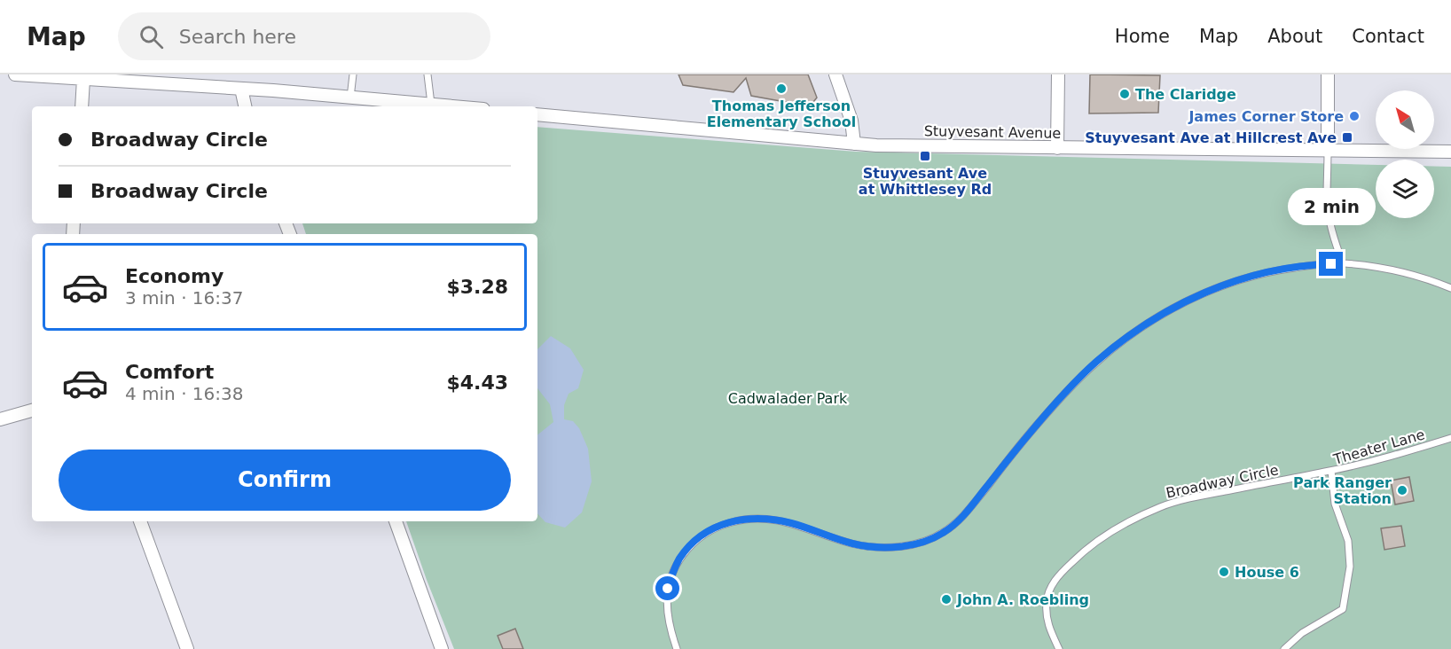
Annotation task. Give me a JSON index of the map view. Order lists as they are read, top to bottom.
{
  "streets": {
    "street": ["Stuyvesant Avenue"],
    "lane": ["Theater Lane", "Broadway Circle"]
  },
  "crossings": [
    ["Theater Lane", "Broadway Circle"]
  ],
  "parks": ["Cadwalader Park"],
  "places": {
    "other": [
      "Thomas Jefferson Elementary School",
      "The Claridge",
      "James Corner Store",
      "Park Ranger Station",
      "House 6",
      "John A. Roebling"
    ],
    "transit": ["Stuyvesant Ave at Hillcrest Ave", "Stuyvesant Ave at Whittlesey Rd"]
  },
  "north": "top left",
  "page": {
    "header": "Map",
    "search": "Search here",
    "nav": [
      "Home",
      "Map",
      "About",
      "Contact"
    ],
    "banner": ["Broadway Circle", "Broadway Circle"],
    "bubble": "2 min",
    "list": [
      {
        "name": "Economy",
        "note": "3 min · 16:37",
        "value": "$3.28"
      },
      {
        "name": "Comfort",
        "note": "4 min · 16:38",
        "value": "$4.43"
      }
    ],
    "buttons": "Confirm"
  }
}
